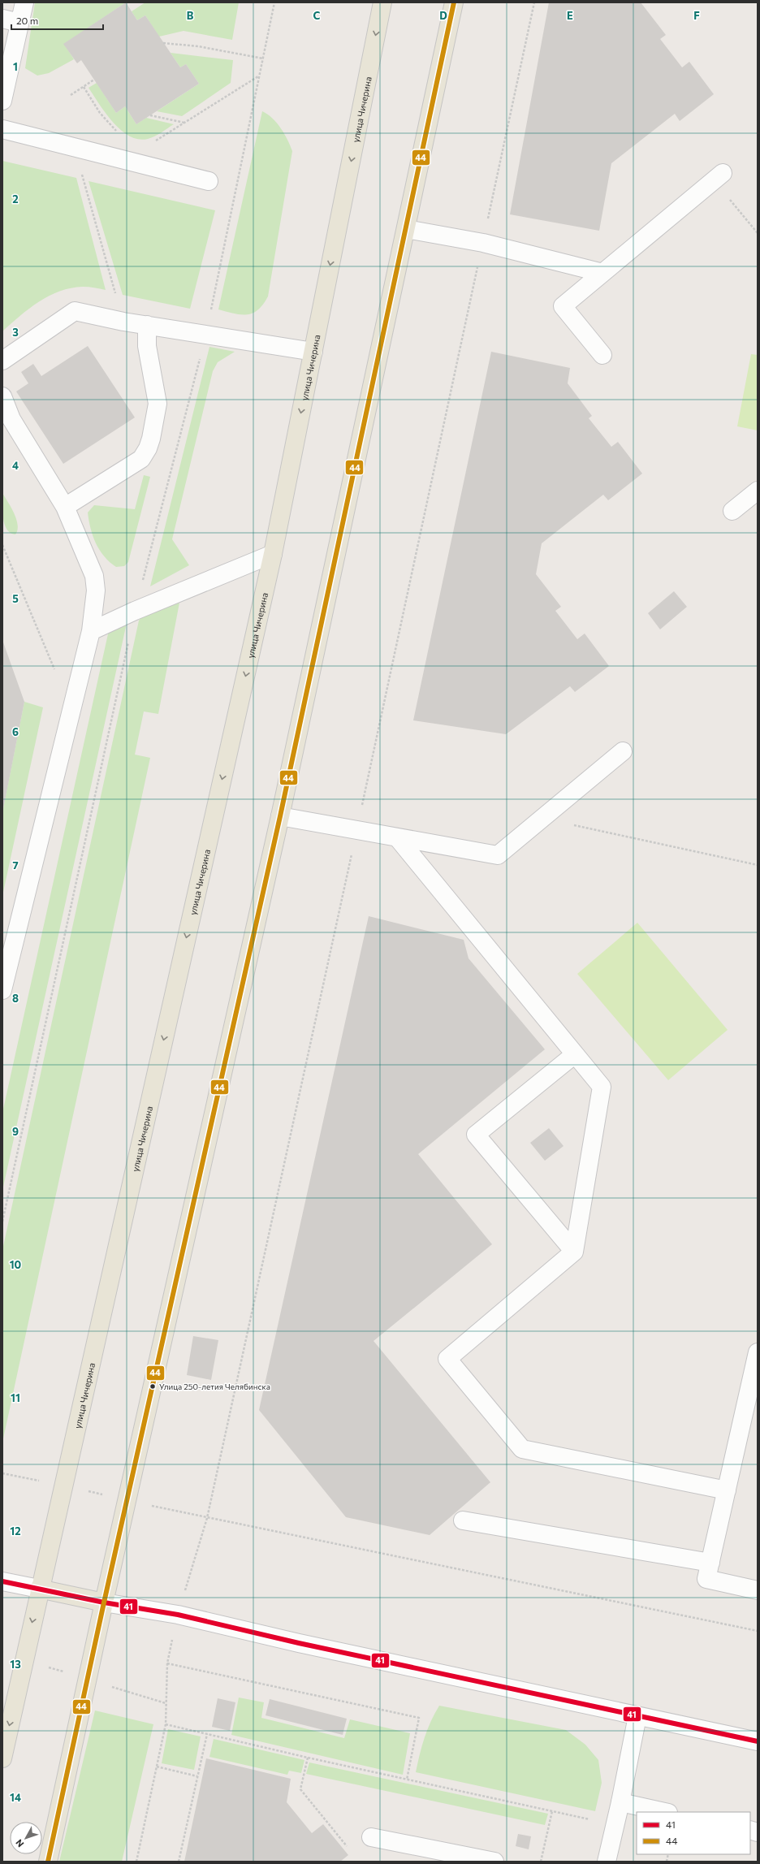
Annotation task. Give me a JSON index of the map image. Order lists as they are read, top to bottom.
{
  "streets": {
    "main road": ["улица Чичерина"]
  },
  "places": ["Улица 250-летия Челябинска"],
  "lines": ["transit line 44", "transit line 41"],
  "legend": ["41", "44"],
  "scale_bar": "20 m",
  "north": "bottom left",
  "grid": {
    "columns": [
      "B",
      "C",
      "D",
      "E",
      "F"
    ],
    "rows": [
      "1",
      "2",
      "3",
      "4",
      "5",
      "6",
      "7",
      "8",
      "9",
      "10",
      "11",
      "12",
      "13",
      "14"
    ]
  }
}
